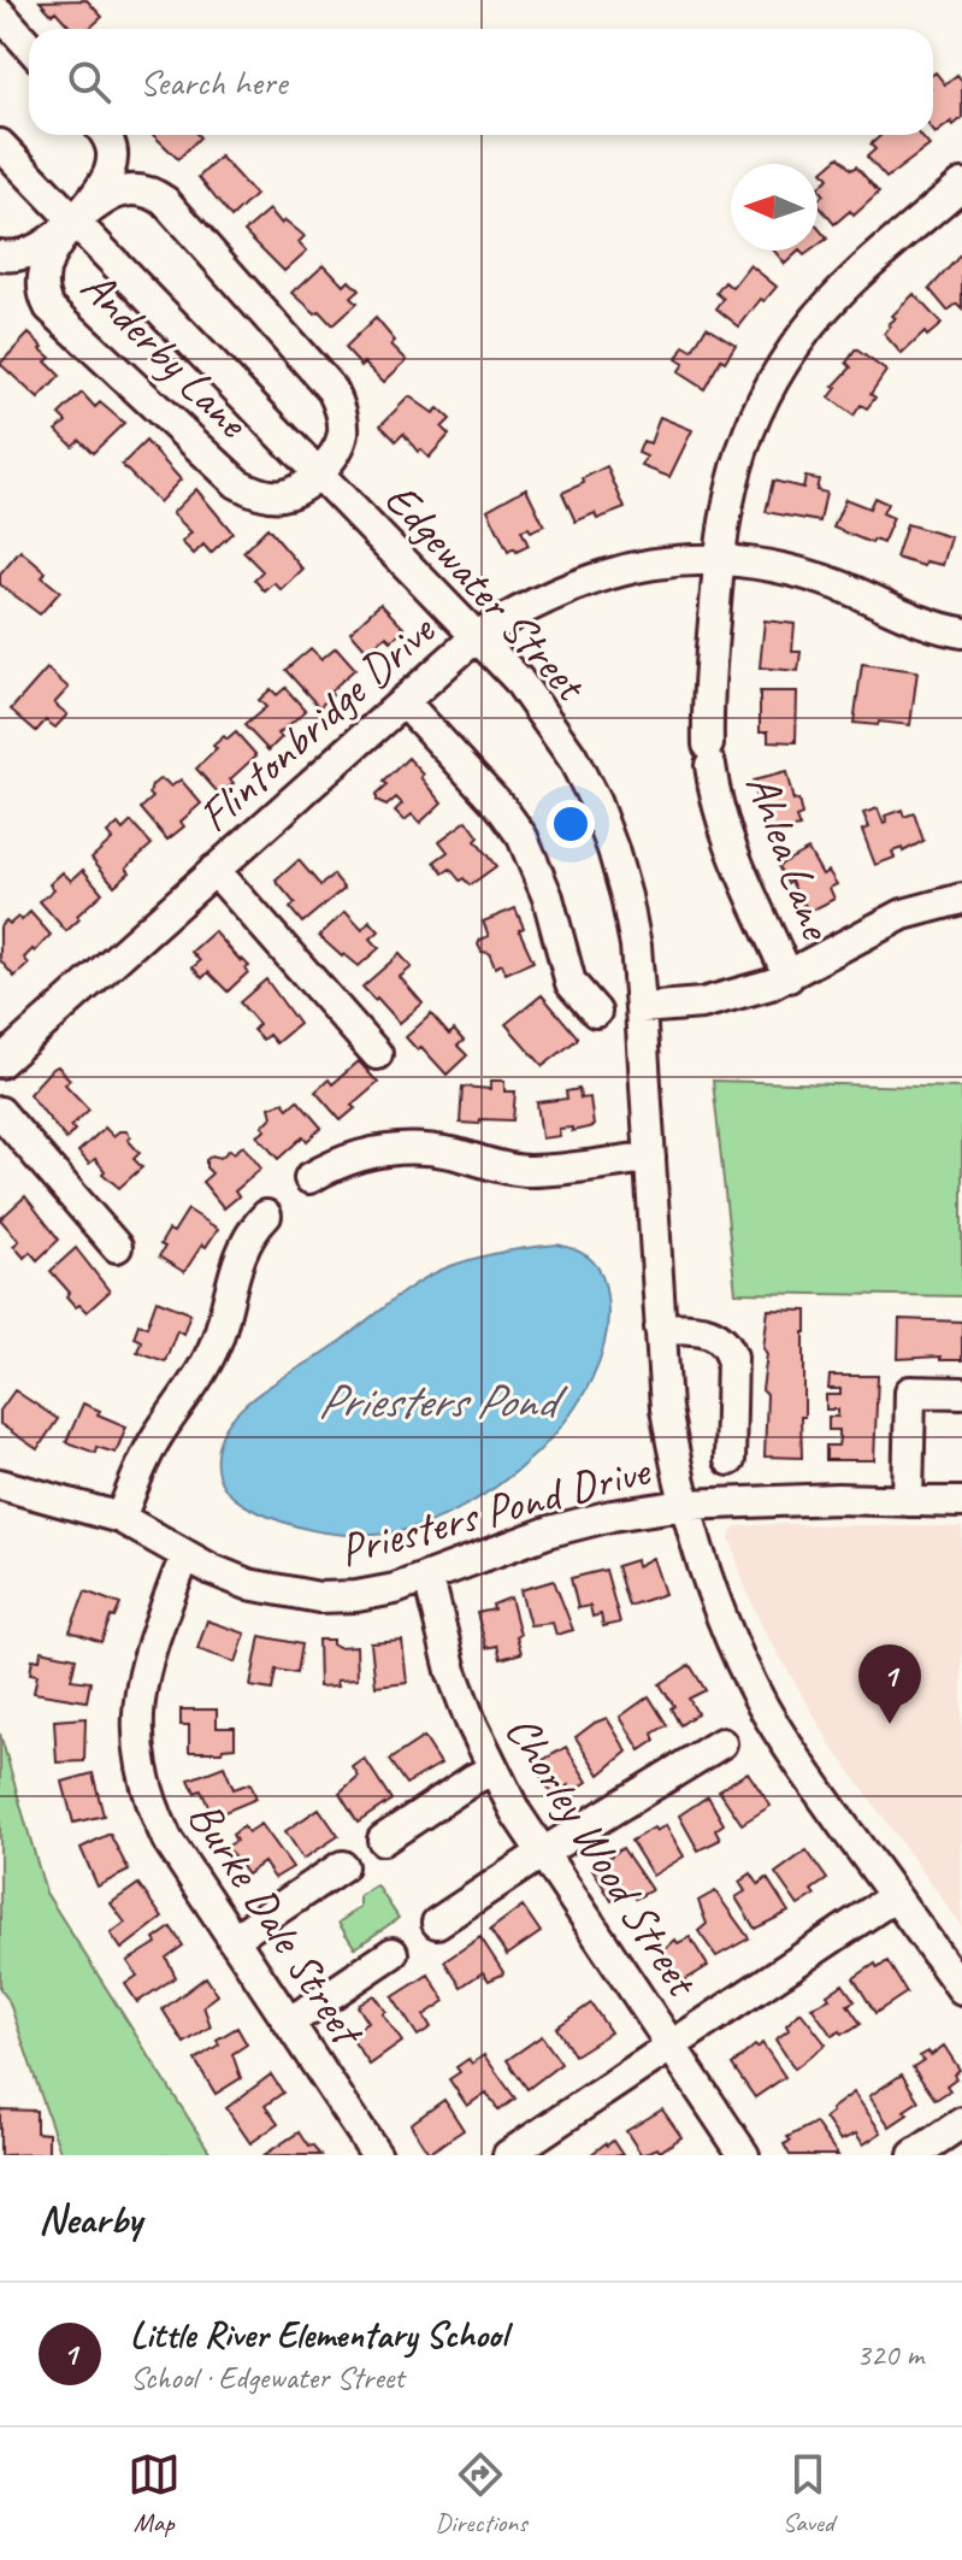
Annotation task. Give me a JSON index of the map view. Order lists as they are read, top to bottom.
{
  "streets": {
    "street": [
      "Anderby Lane",
      "Edgewater Street",
      "Flintonbridge Drive",
      "Ahlea Lane",
      "Priesters Pond Drive",
      "Chorley Wood Street",
      "Burke Dale Street"
    ]
  },
  "crossings": [
    ["Anderby Lane", "Edgewater Street"],
    ["Edgewater Street", "Flintonbridge Drive"],
    ["Edgewater Street", "Priesters Pond Drive"],
    ["Flintonbridge Drive", "Ahlea Lane"],
    ["Priesters Pond Drive", "Chorley Wood Street"],
    ["Priesters Pond Drive", "Burke Dale Street"]
  ],
  "water": ["Priesters Pond"],
  "north": "left",
  "page": {
    "search": "Search here",
    "pins": "1",
    "heading": "Nearby",
    "list": [
      {
        "mark": "1",
        "name": "Little River Elementary School",
        "note": "School · Edgewater Street",
        "value": "320 m"
      }
    ],
    "nav": ["Map", "Directions", "Saved"]
  }
}
